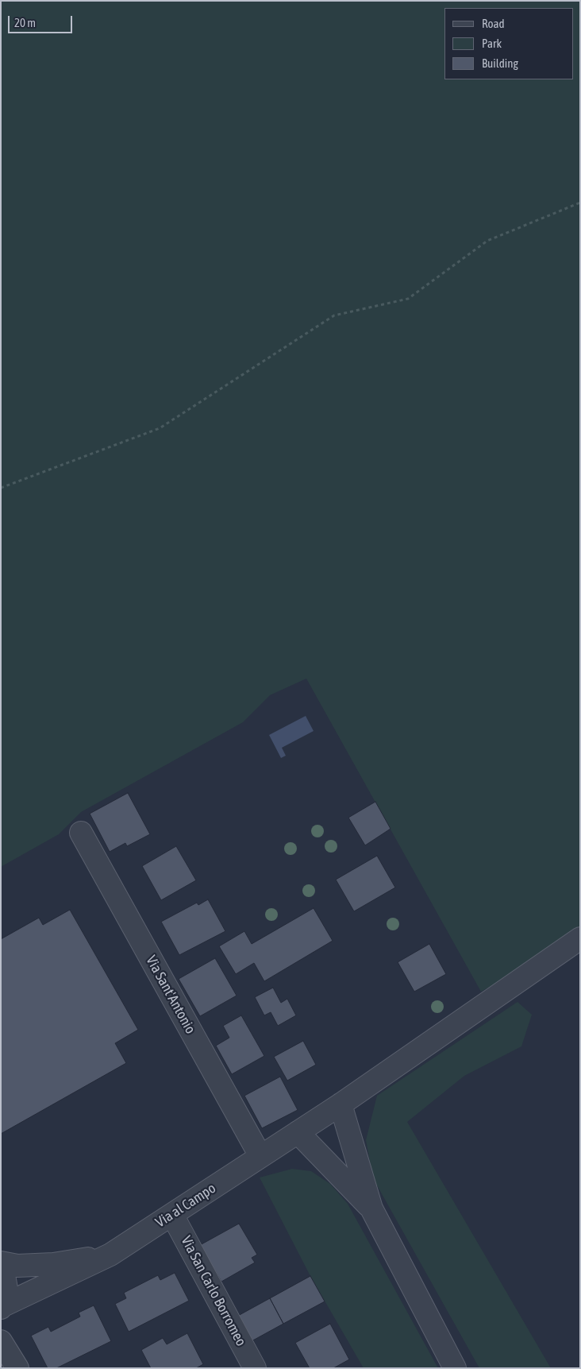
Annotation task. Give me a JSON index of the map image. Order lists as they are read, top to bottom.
{
  "streets": {
    "street": ["Via Sant'Antonio", "Via al Campo", "Via San Carlo Borromeo"]
  },
  "crossings": [
    ["Via Sant'Antonio", "Via al Campo"],
    ["Via al Campo", "Via San Carlo Borromeo"]
  ],
  "legend": ["Road", "Park", "Building"],
  "scale_bar": "20 m"
}
